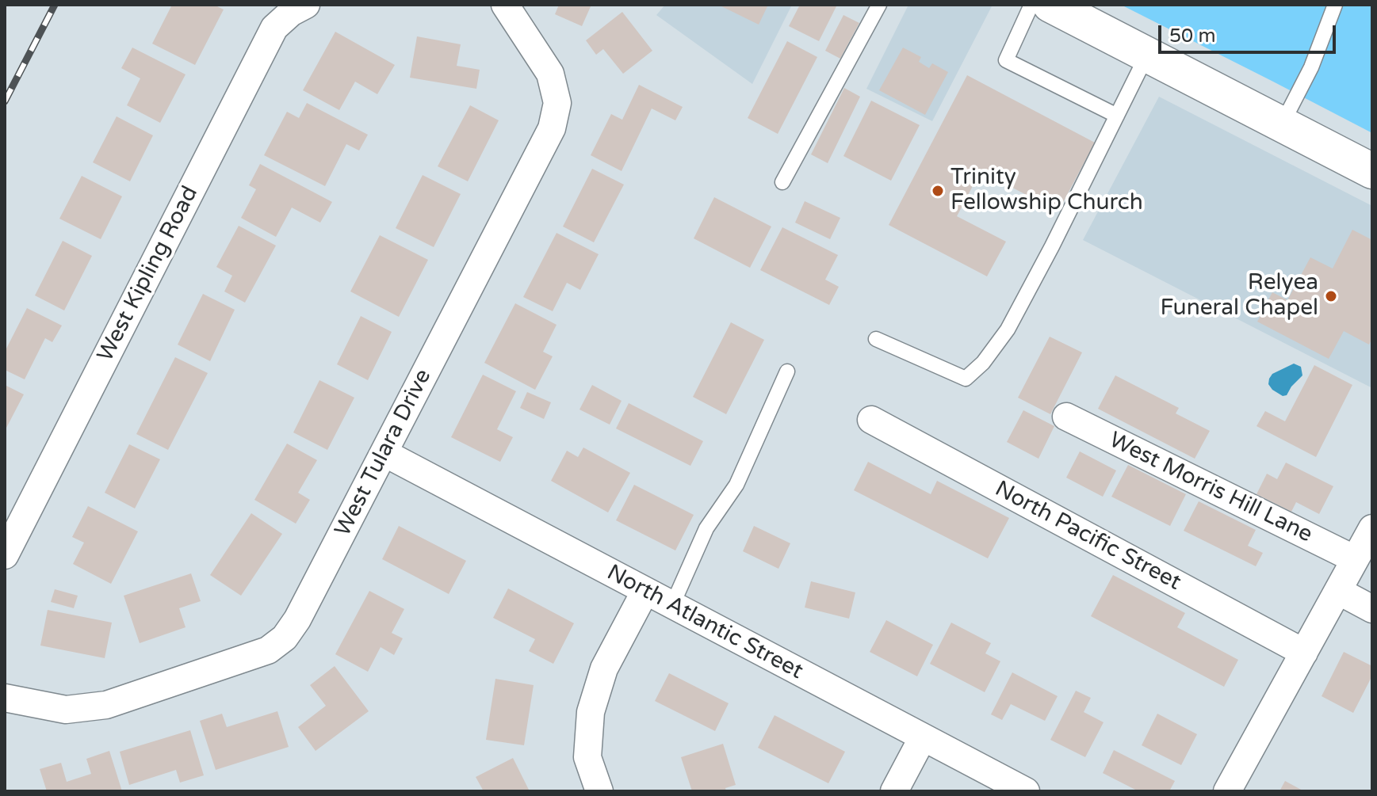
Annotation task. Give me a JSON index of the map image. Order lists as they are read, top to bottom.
{
  "streets": {
    "street": [
      "West Kipling Road",
      "West Tulara Drive",
      "West Morris Hill Lane",
      "North Pacific Street",
      "North Atlantic Street"
    ]
  },
  "crossings": [
    ["West Tulara Drive", "North Atlantic Street"]
  ],
  "places": ["Trinity Fellowship Church", "Relyea Funeral Chapel"],
  "scale_bar": "50 m"
}
